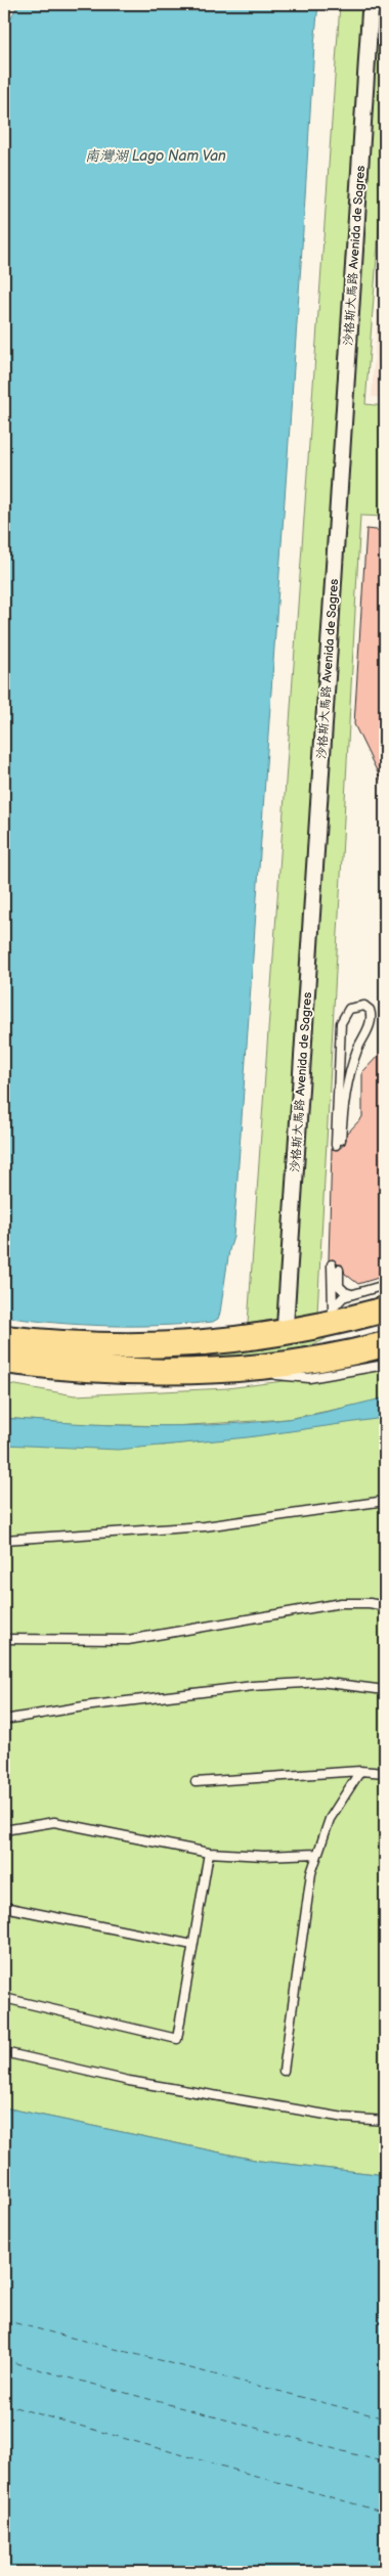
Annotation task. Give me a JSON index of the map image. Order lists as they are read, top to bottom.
{
  "streets": {
    "street": ["沙格斯大馬路 Avenida de Sagres"]
  },
  "water": ["南灣湖 Lago Nam Van"]
}
